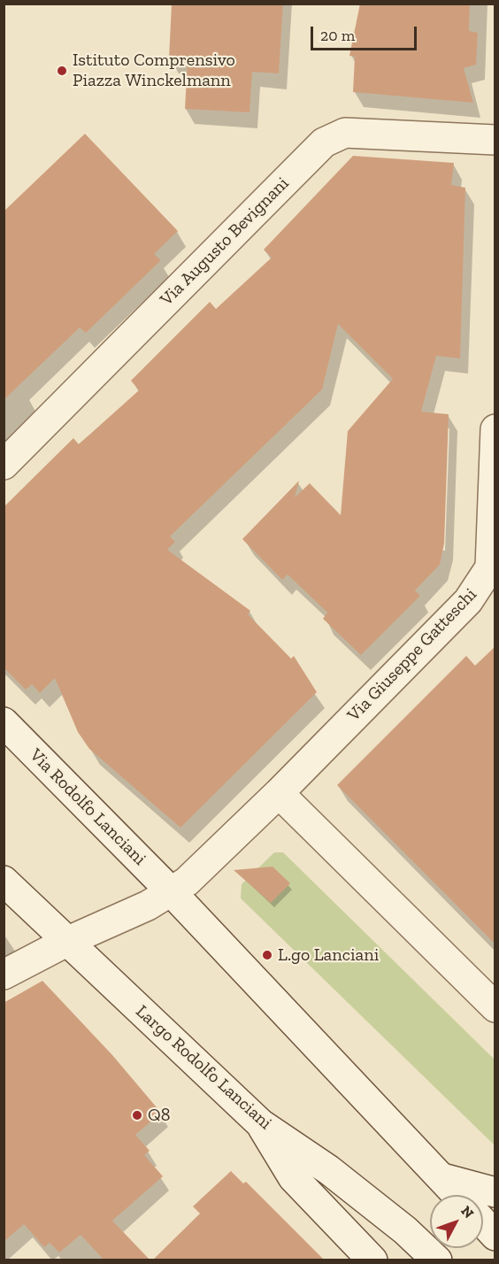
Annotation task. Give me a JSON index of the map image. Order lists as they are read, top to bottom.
{
  "streets": {
    "street": [
      "Via Augusto Bevignani",
      "Via Giuseppe Gatteschi",
      "Via Rodolfo Lanciani",
      "Largo Rodolfo Lanciani"
    ]
  },
  "places": ["Istituto Comprensivo Piazza Winckelmann", "L.go Lanciani", "Q8"],
  "scale_bar": "20 m",
  "north": "top right"
}
